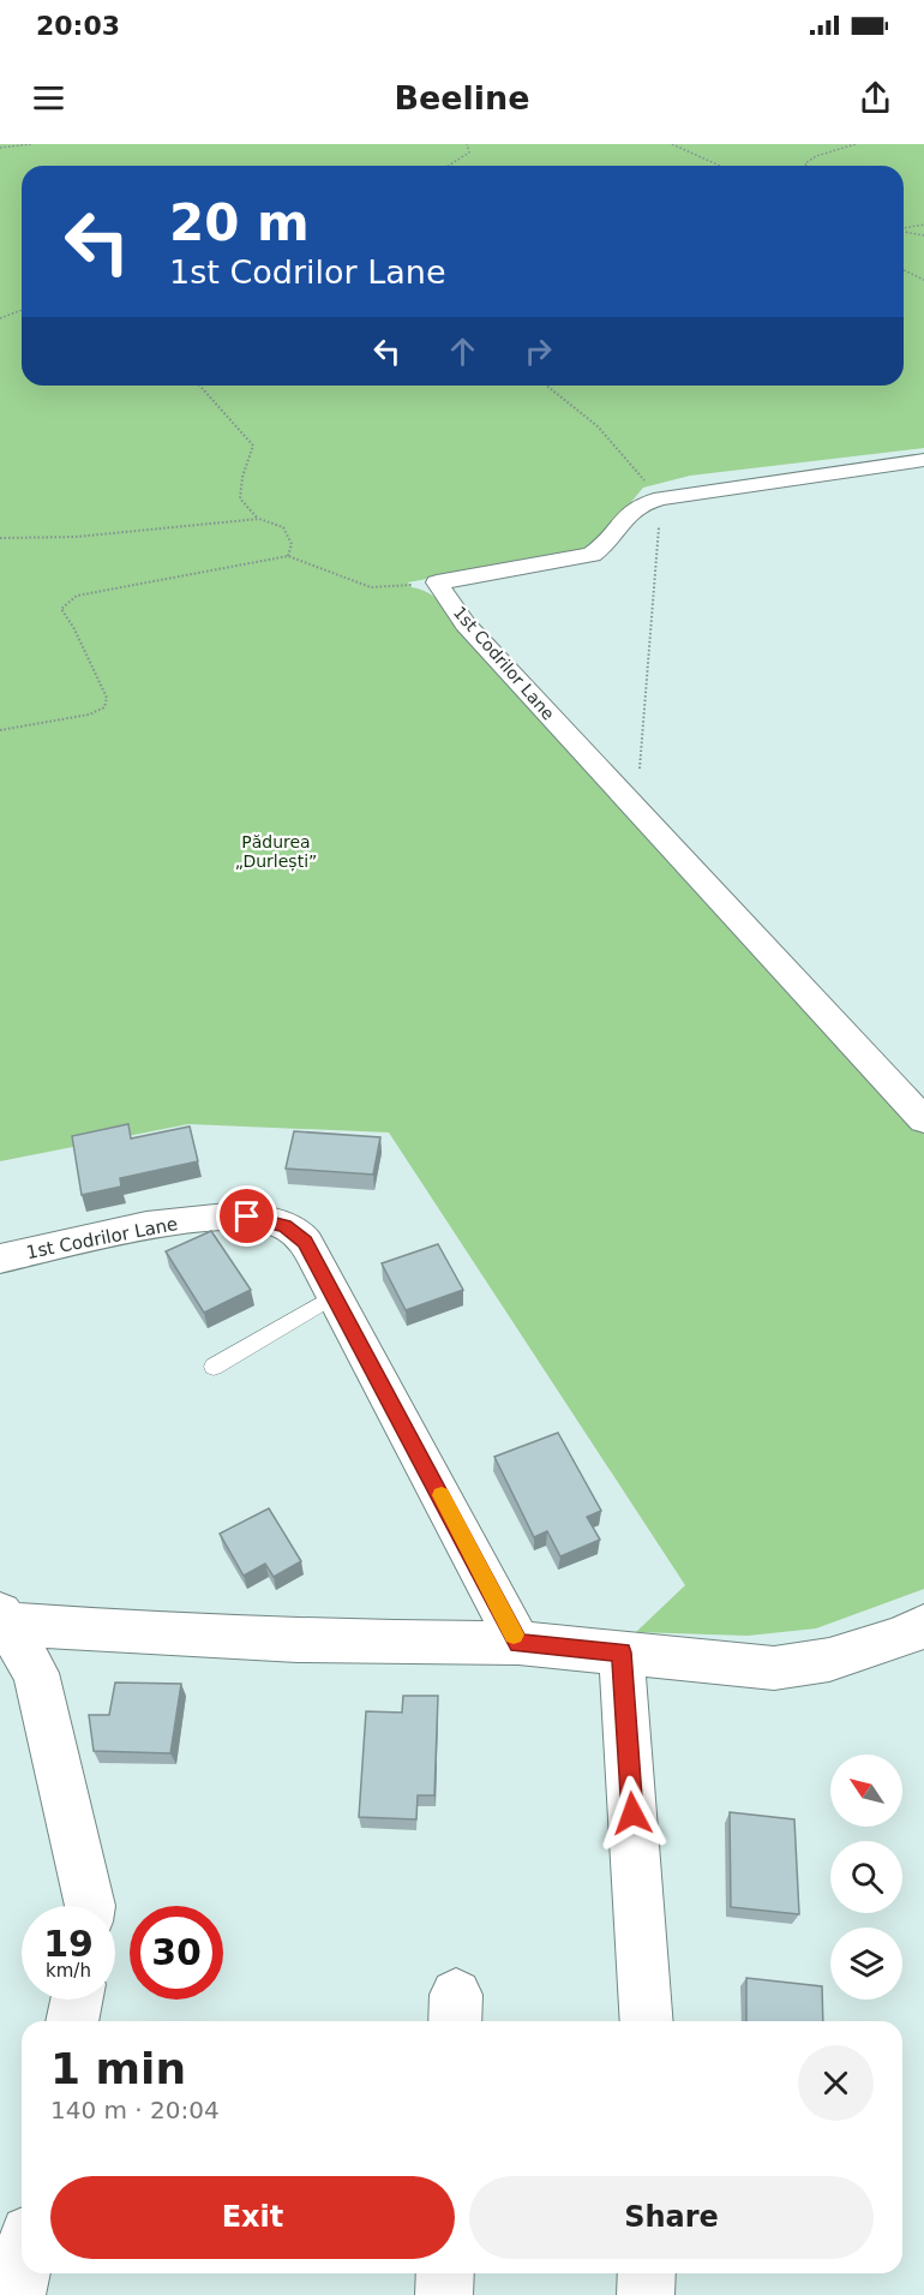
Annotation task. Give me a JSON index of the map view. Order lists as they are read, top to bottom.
{
  "streets": {
    "street": ["1st Codrilor Lane"]
  },
  "parks": ["Pădurea „Durlești”"],
  "north": "top left",
  "page": {
    "status": "20:03",
    "header": "Beeline",
    "turn": ["20 m", "1st Codrilor Lane"],
    "speed": "19 km/h",
    "limit": "30",
    "heading": ["1 min", "140 m · 20:04"],
    "buttons": ["Exit", "Share"]
  }
}
